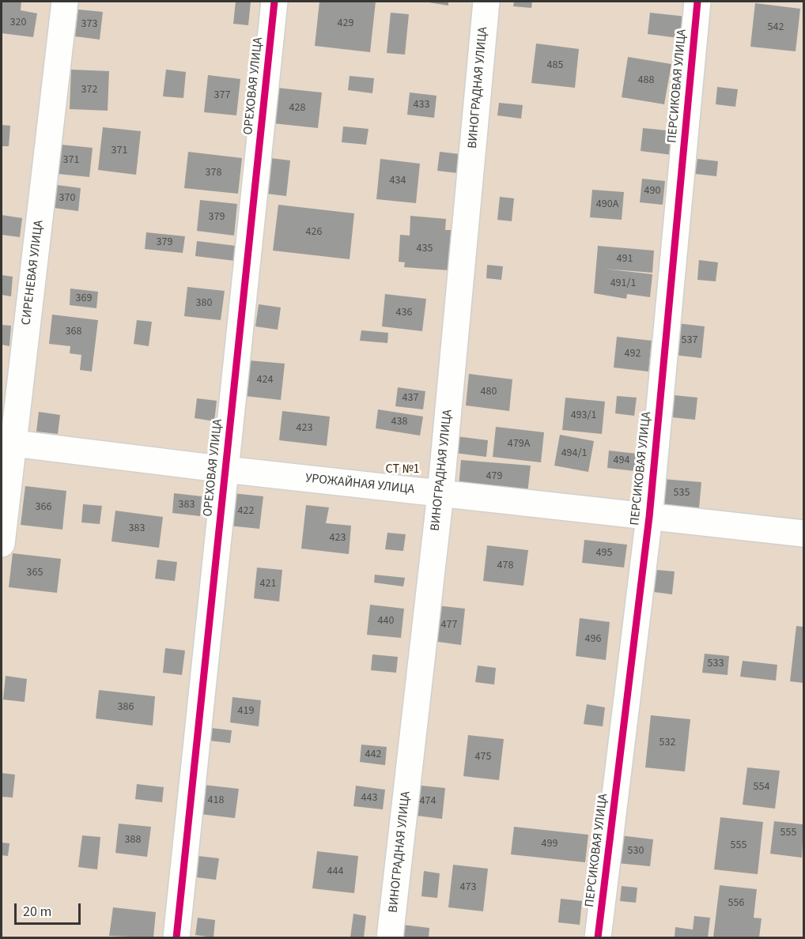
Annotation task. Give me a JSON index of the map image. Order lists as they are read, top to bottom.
{
  "streets": {
    "street": [
      "ОРЕХОВАЯ УЛИЦА",
      "ПЕРСИКОВАЯ УЛИЦА",
      "ВИНОГРАДНАЯ УЛИЦА",
      "СИРЕНЕВАЯ УЛИЦА",
      "УРОЖАЙНАЯ УЛИЦА"
    ]
  },
  "crossings": [
    ["ОРЕХОВАЯ УЛИЦА", "УРОЖАЙНАЯ УЛИЦА"],
    ["ПЕРСИКОВАЯ УЛИЦА", "УРОЖАЙНАЯ УЛИЦА"],
    ["ВИНОГРАДНАЯ УЛИЦА", "УРОЖАЙНАЯ УЛИЦА"],
    ["СИРЕНЕВАЯ УЛИЦА", "УРОЖАЙНАЯ УЛИЦА"]
  ],
  "parks": ["СТ №1"],
  "house_numbers": [
    "320",
    "429",
    "373",
    "542",
    "485",
    "488",
    "372",
    "377",
    "433",
    "428",
    "371",
    "371",
    "378",
    "434",
    "490",
    "370",
    "490А",
    "379",
    "426",
    "379",
    "435",
    "491",
    "491/1",
    "369",
    "380",
    "436",
    "368",
    "537",
    "492",
    "424",
    "480",
    "437",
    "493/1",
    "438",
    "423",
    "479А",
    "494/1",
    "494",
    "479",
    "535",
    "383",
    "366",
    "422",
    "383",
    "423",
    "495",
    "478",
    "365",
    "421",
    "440",
    "477",
    "496",
    "533",
    "386",
    "419",
    "532",
    "442",
    "475",
    "554",
    "443",
    "418",
    "474",
    "555",
    "388",
    "499",
    "555",
    "530",
    "444",
    "473",
    "556"
  ],
  "scale_bar": "20 m"
}
